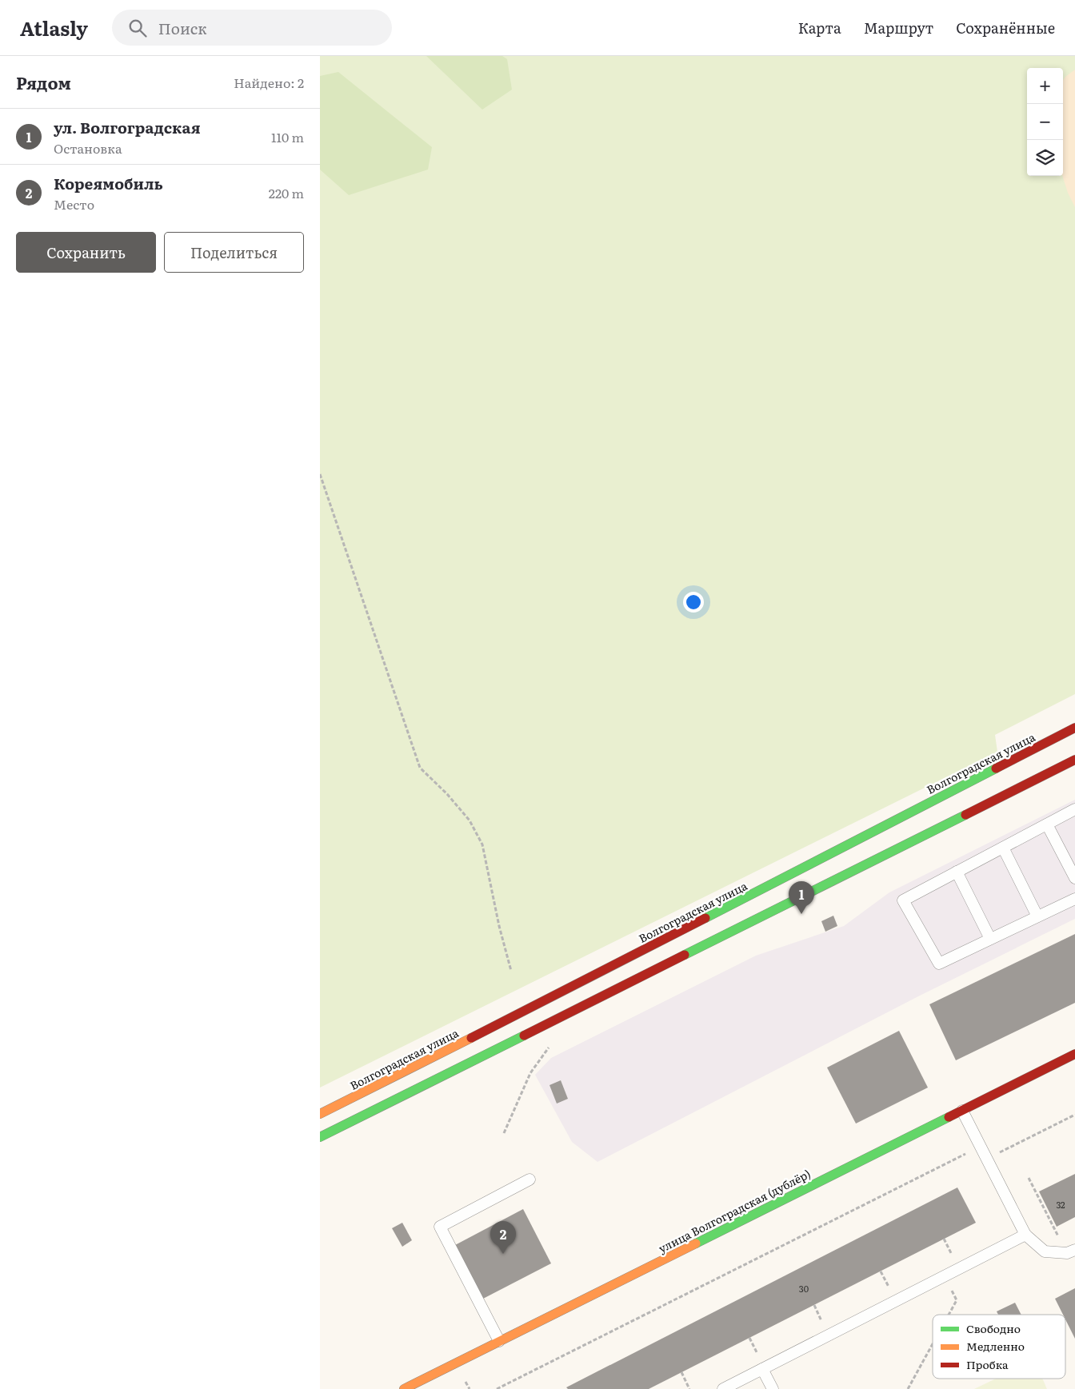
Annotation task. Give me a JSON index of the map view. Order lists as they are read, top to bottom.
{
  "streets": {
    "main road": ["Волгоградская улица", "улица Волгоградская (дублёр)"]
  },
  "house_numbers": ["32", "30"],
  "legend": ["Свободно", "Медленно", "Пробка"],
  "page": {
    "header": "Atlasly",
    "search": "Поиск",
    "nav": ["Карта", "Маршрут", "Сохранённые"],
    "heading": ["Рядом", "Найдено: 2"],
    "map_buttons": ["+", "−"],
    "list": [
      {
        "mark": "1",
        "name": "ул. Волгоградская",
        "note": "Остановка",
        "value": "110 m"
      },
      {
        "mark": "2",
        "name": "Кореямобиль",
        "note": "Место",
        "value": "220 m"
      }
    ],
    "buttons": ["Сохранить", "Поделиться"],
    "pins": ["1", "2"]
  }
}
